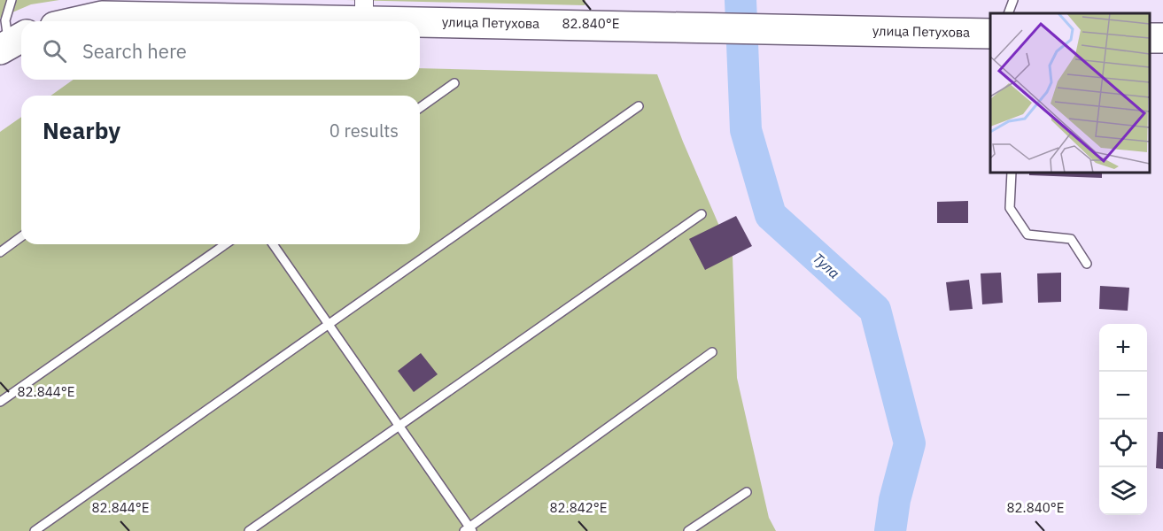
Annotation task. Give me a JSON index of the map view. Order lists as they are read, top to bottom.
{
  "streets": {
    "highway": ["улица Петухова"]
  },
  "water": ["Тула"],
  "page": {
    "search": "Search here",
    "heading": ["Nearby", "0 results"],
    "map_buttons": ["+", "−"]
  },
  "coordinates": ["82.840°E", "82.844°E", "82.842°E"]
}
